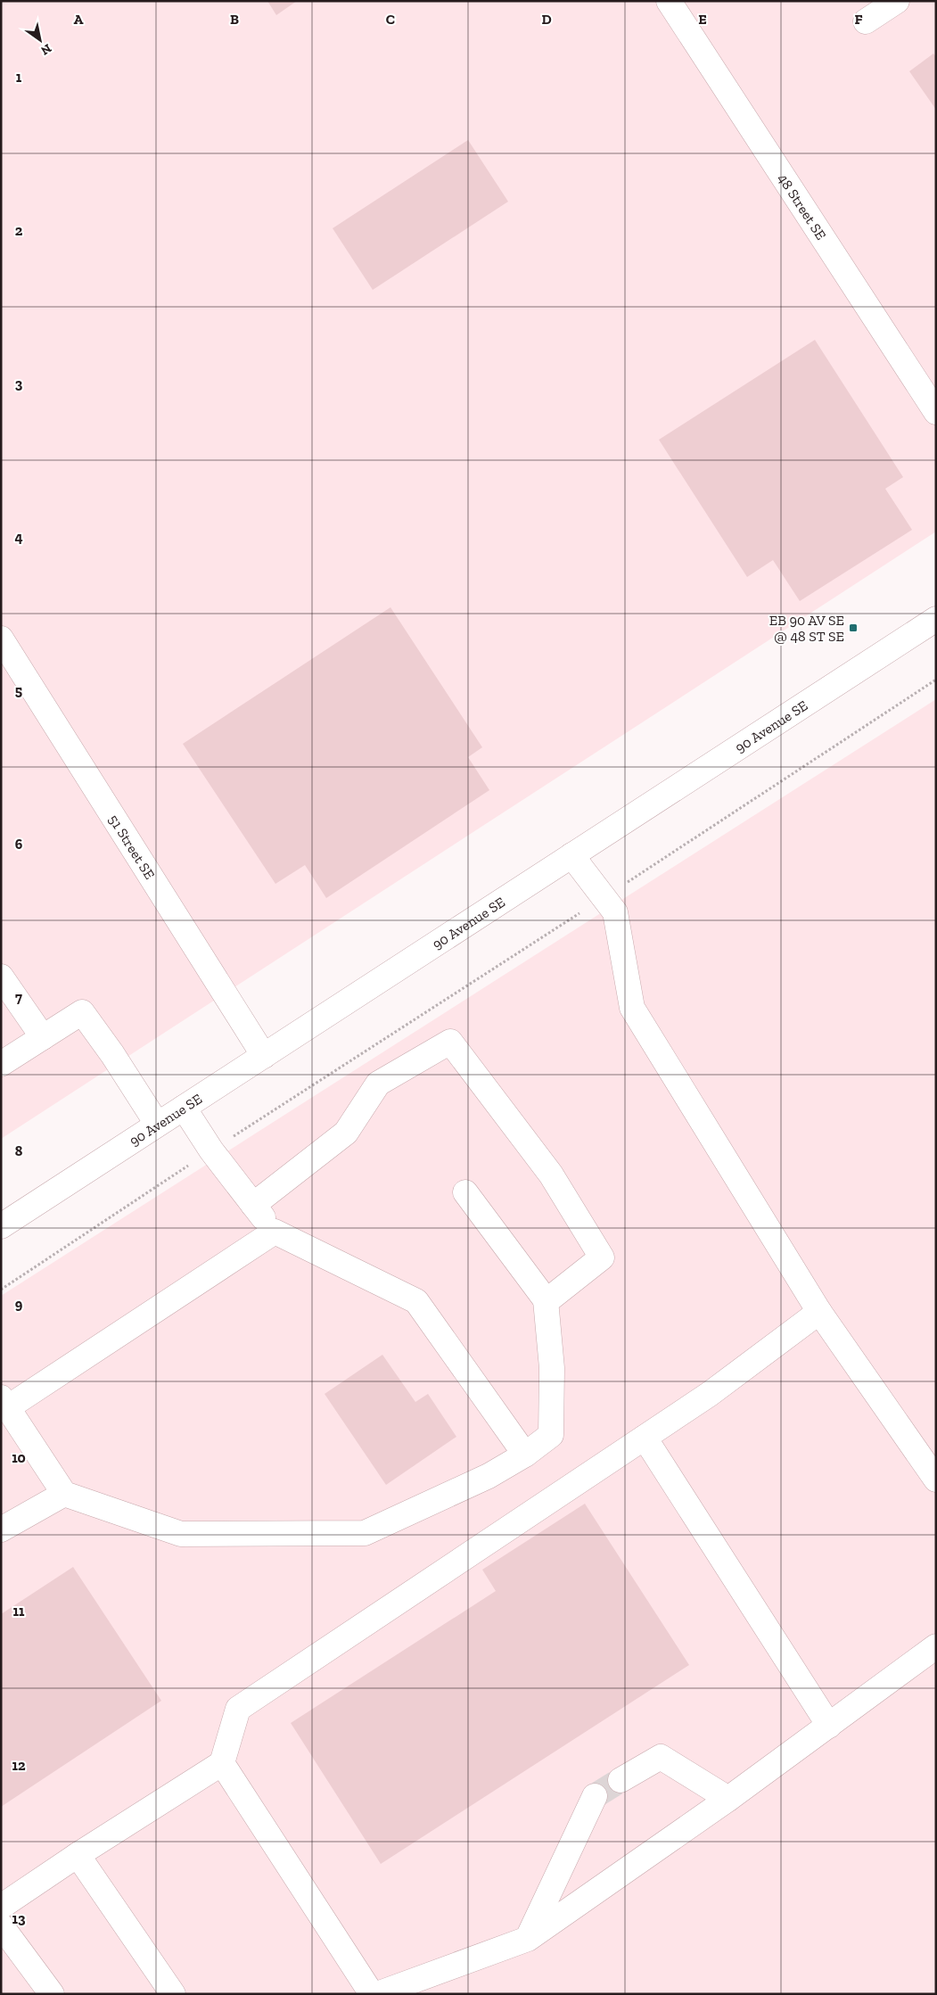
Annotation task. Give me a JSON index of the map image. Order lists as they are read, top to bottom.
{
  "streets": {
    "street": ["48 Street SE", "90 Avenue SE", "51 Street SE"]
  },
  "crossings": [
    ["90 Avenue SE", "51 Street SE"]
  ],
  "places": {
    "transit": ["EB 90 AV SE @ 48 ST SE"]
  },
  "north": "bottom right",
  "grid": {
    "columns": [
      "A",
      "B",
      "C",
      "D",
      "E",
      "F"
    ],
    "rows": [
      "1",
      "2",
      "3",
      "4",
      "5",
      "6",
      "7",
      "8",
      "9",
      "10",
      "11",
      "12",
      "13"
    ]
  }
}
